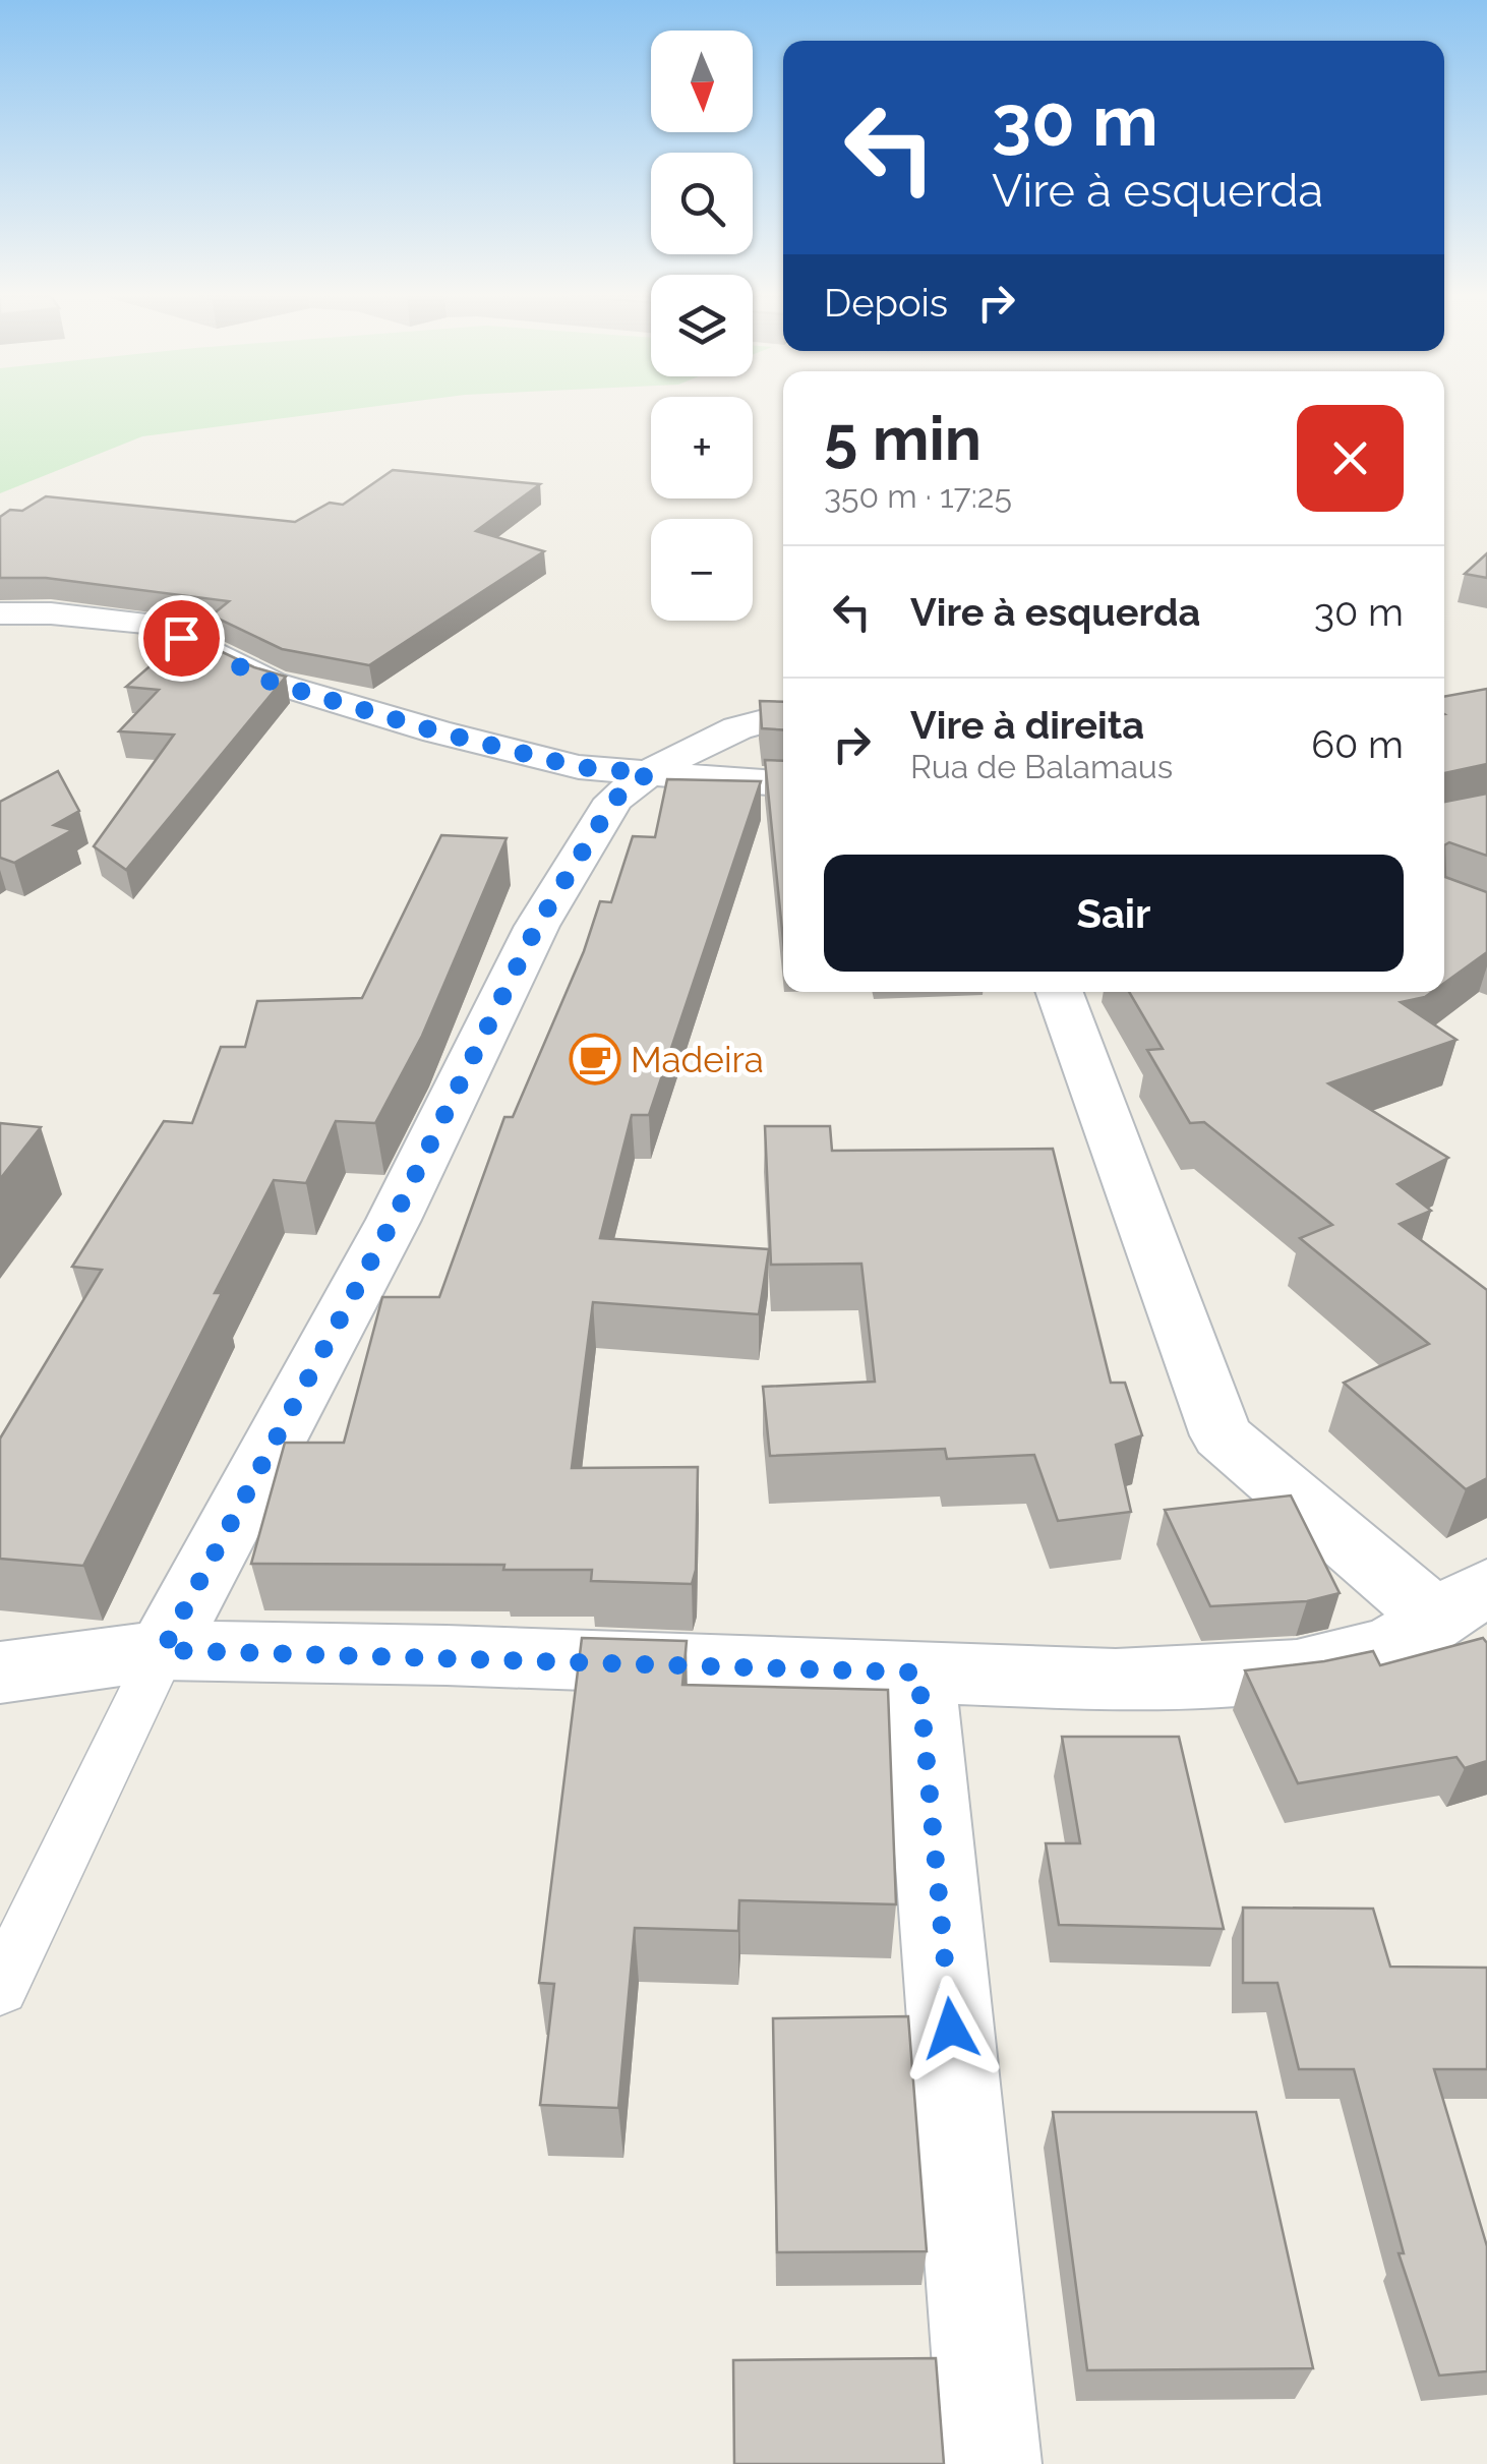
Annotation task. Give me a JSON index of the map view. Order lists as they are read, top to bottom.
{
  "places": {
    "cafe": ["Madeira"]
  },
  "north": "bottom",
  "page": {
    "map_buttons": ["+", "−"],
    "turn": ["30 m", "Vire à esquerda"],
    "then": "Depois",
    "heading": ["5 min", "350 m · 17:25"],
    "list": [
      {
        "name": "Vire à esquerda",
        "value": "30 m"
      },
      {
        "name": "Vire à direita",
        "note": "Rua de Balamaus",
        "value": "60 m"
      }
    ],
    "buttons": "Sair"
  }
}
